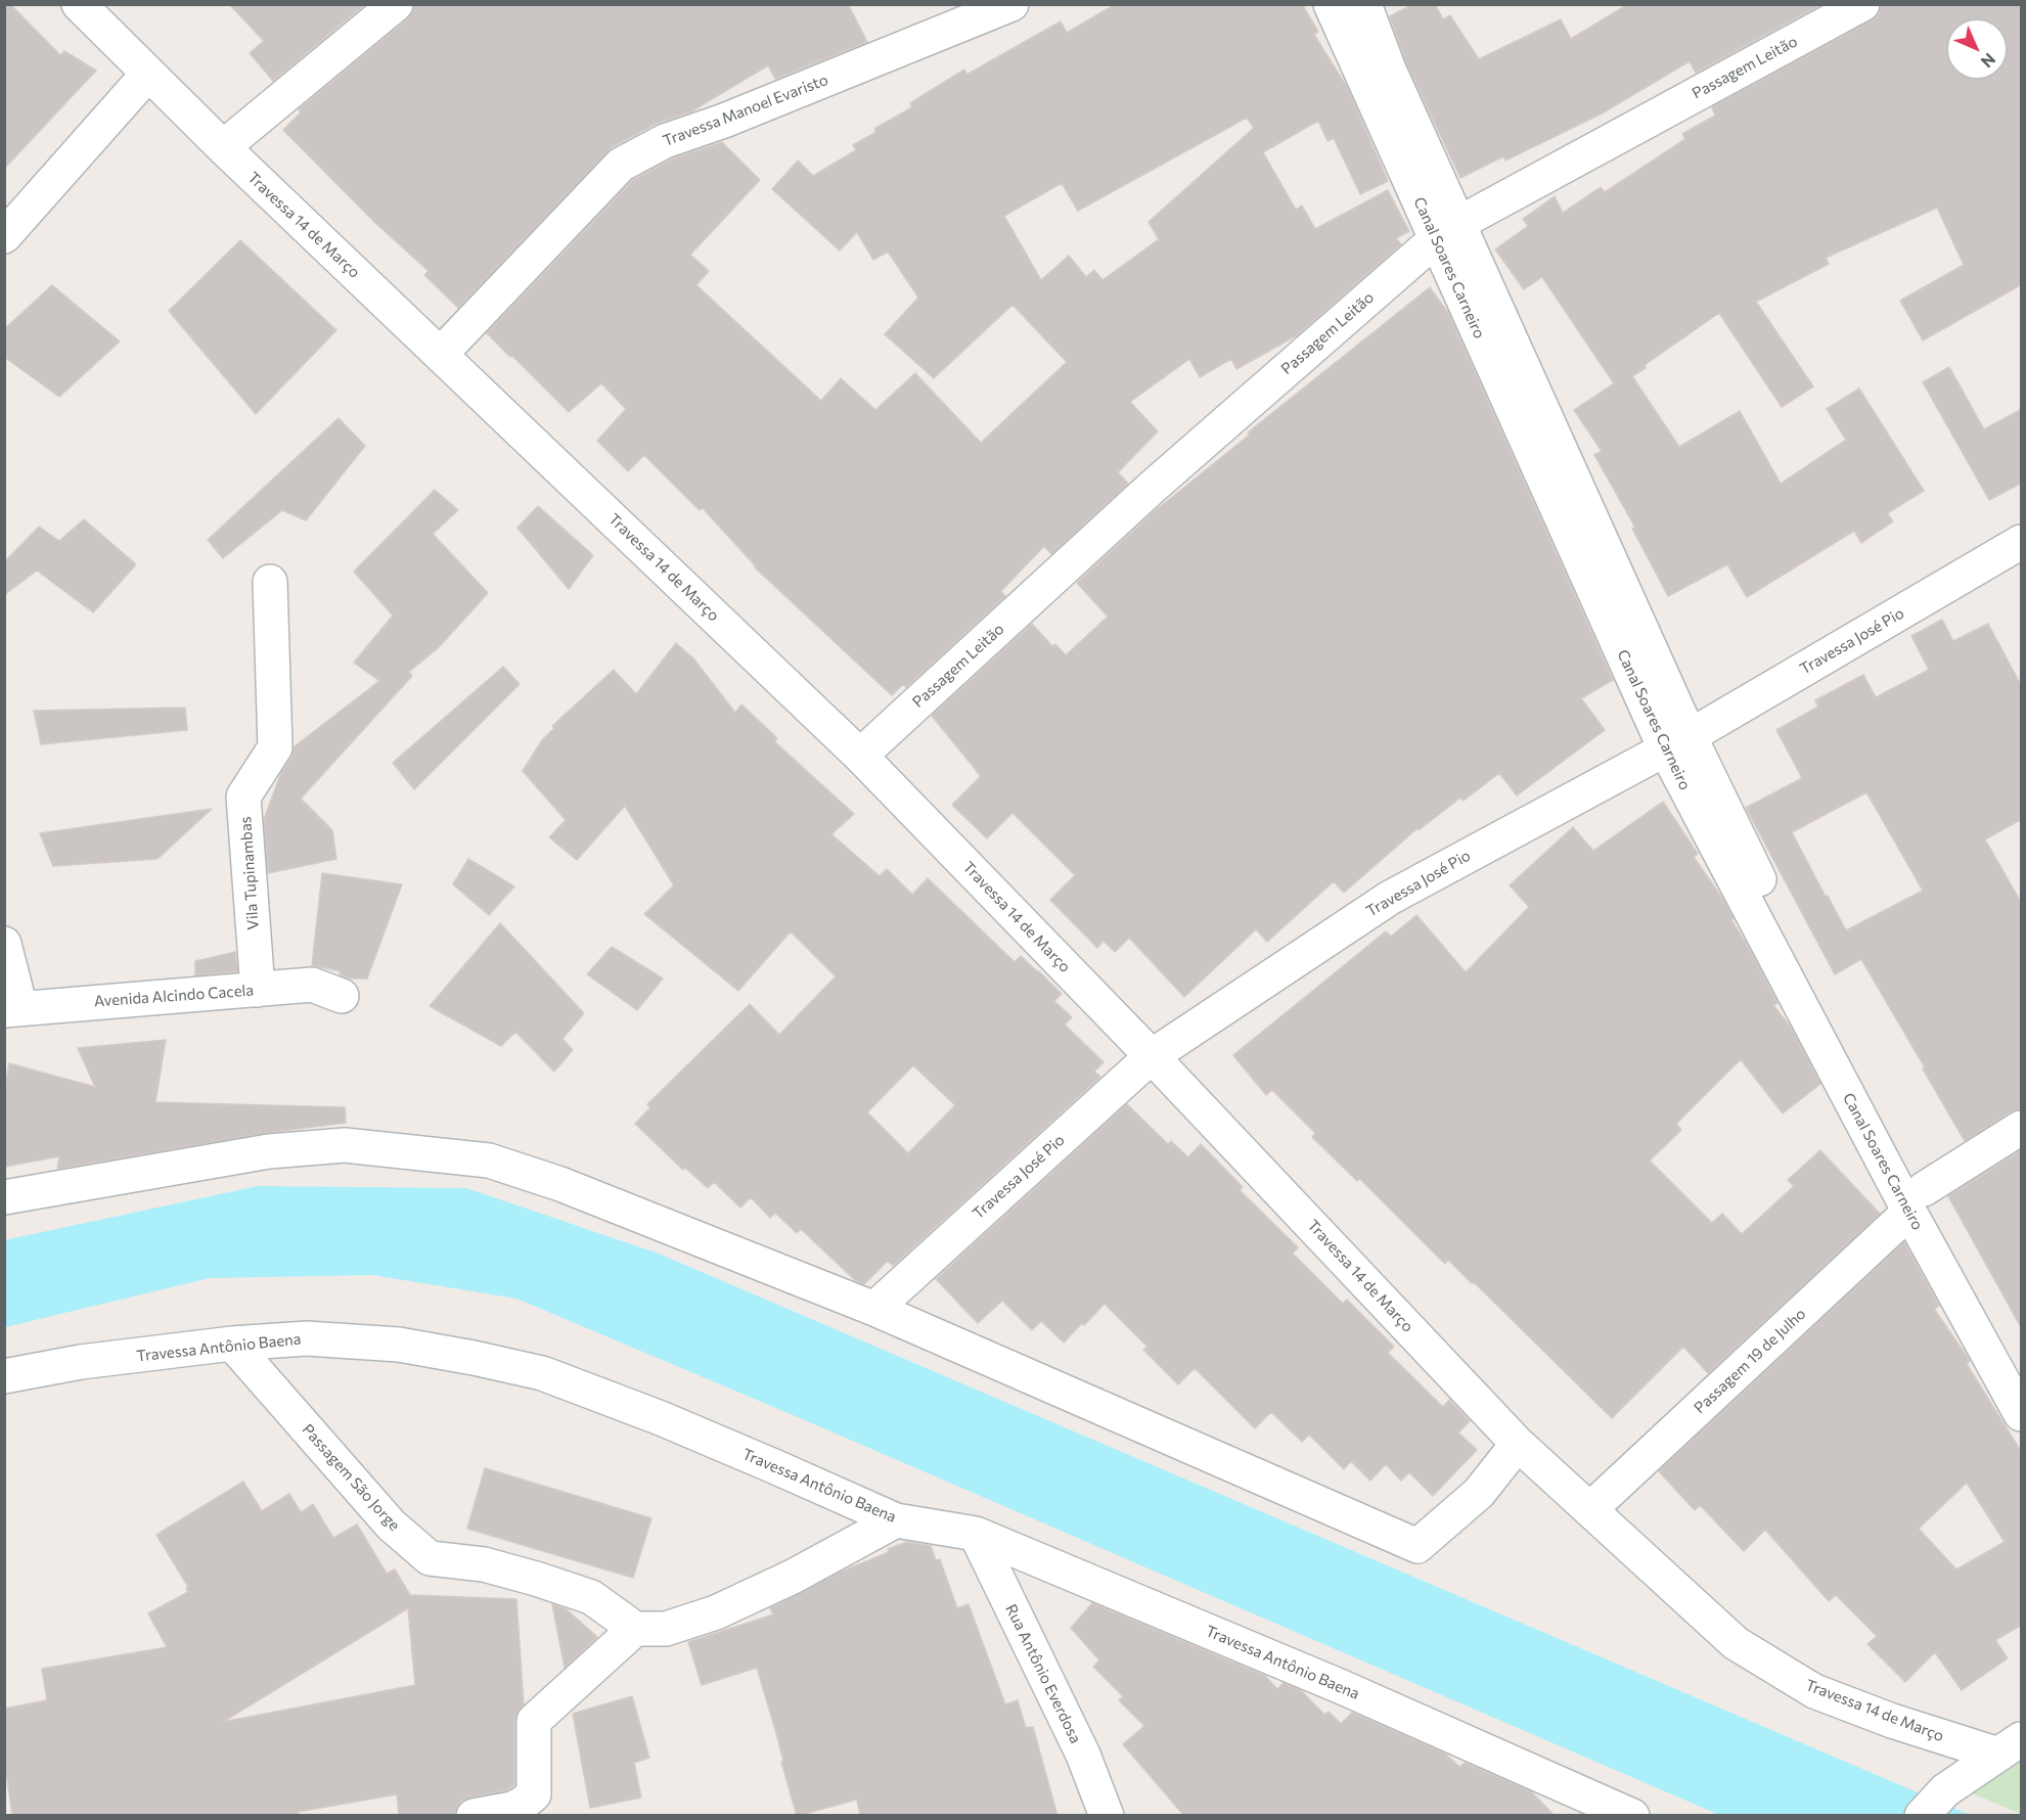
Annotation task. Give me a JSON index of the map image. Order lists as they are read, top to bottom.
{
  "streets": {
    "street": [
      "Passagem Leitão",
      "Travessa Manoel Evaristo",
      "Travessa 14 de Março",
      "Canal Soares Carneiro",
      "Travessa José Pio",
      "Vila Tupinambas",
      "Avenida Alcindo Cacela",
      "Travessa Antônio Baena",
      "Passagem 19 de Julho",
      "Passagem São Jorge",
      "Rua Antônio Everdosa"
    ]
  },
  "crossings": [
    ["Passagem Leitão", "Travessa 14 de Março"],
    ["Passagem Leitão", "Canal Soares Carneiro"],
    ["Travessa Manoel Evaristo", "Travessa 14 de Março"],
    ["Travessa 14 de Março", "Travessa José Pio"],
    ["Travessa 14 de Março", "Passagem 19 de Julho"],
    ["Canal Soares Carneiro", "Travessa José Pio"],
    ["Canal Soares Carneiro", "Passagem 19 de Julho"],
    ["Vila Tupinambas", "Avenida Alcindo Cacela"],
    ["Travessa Antônio Baena", "Passagem São Jorge"],
    ["Travessa Antônio Baena", "Rua Antônio Everdosa"]
  ],
  "north": "bottom right"
}
